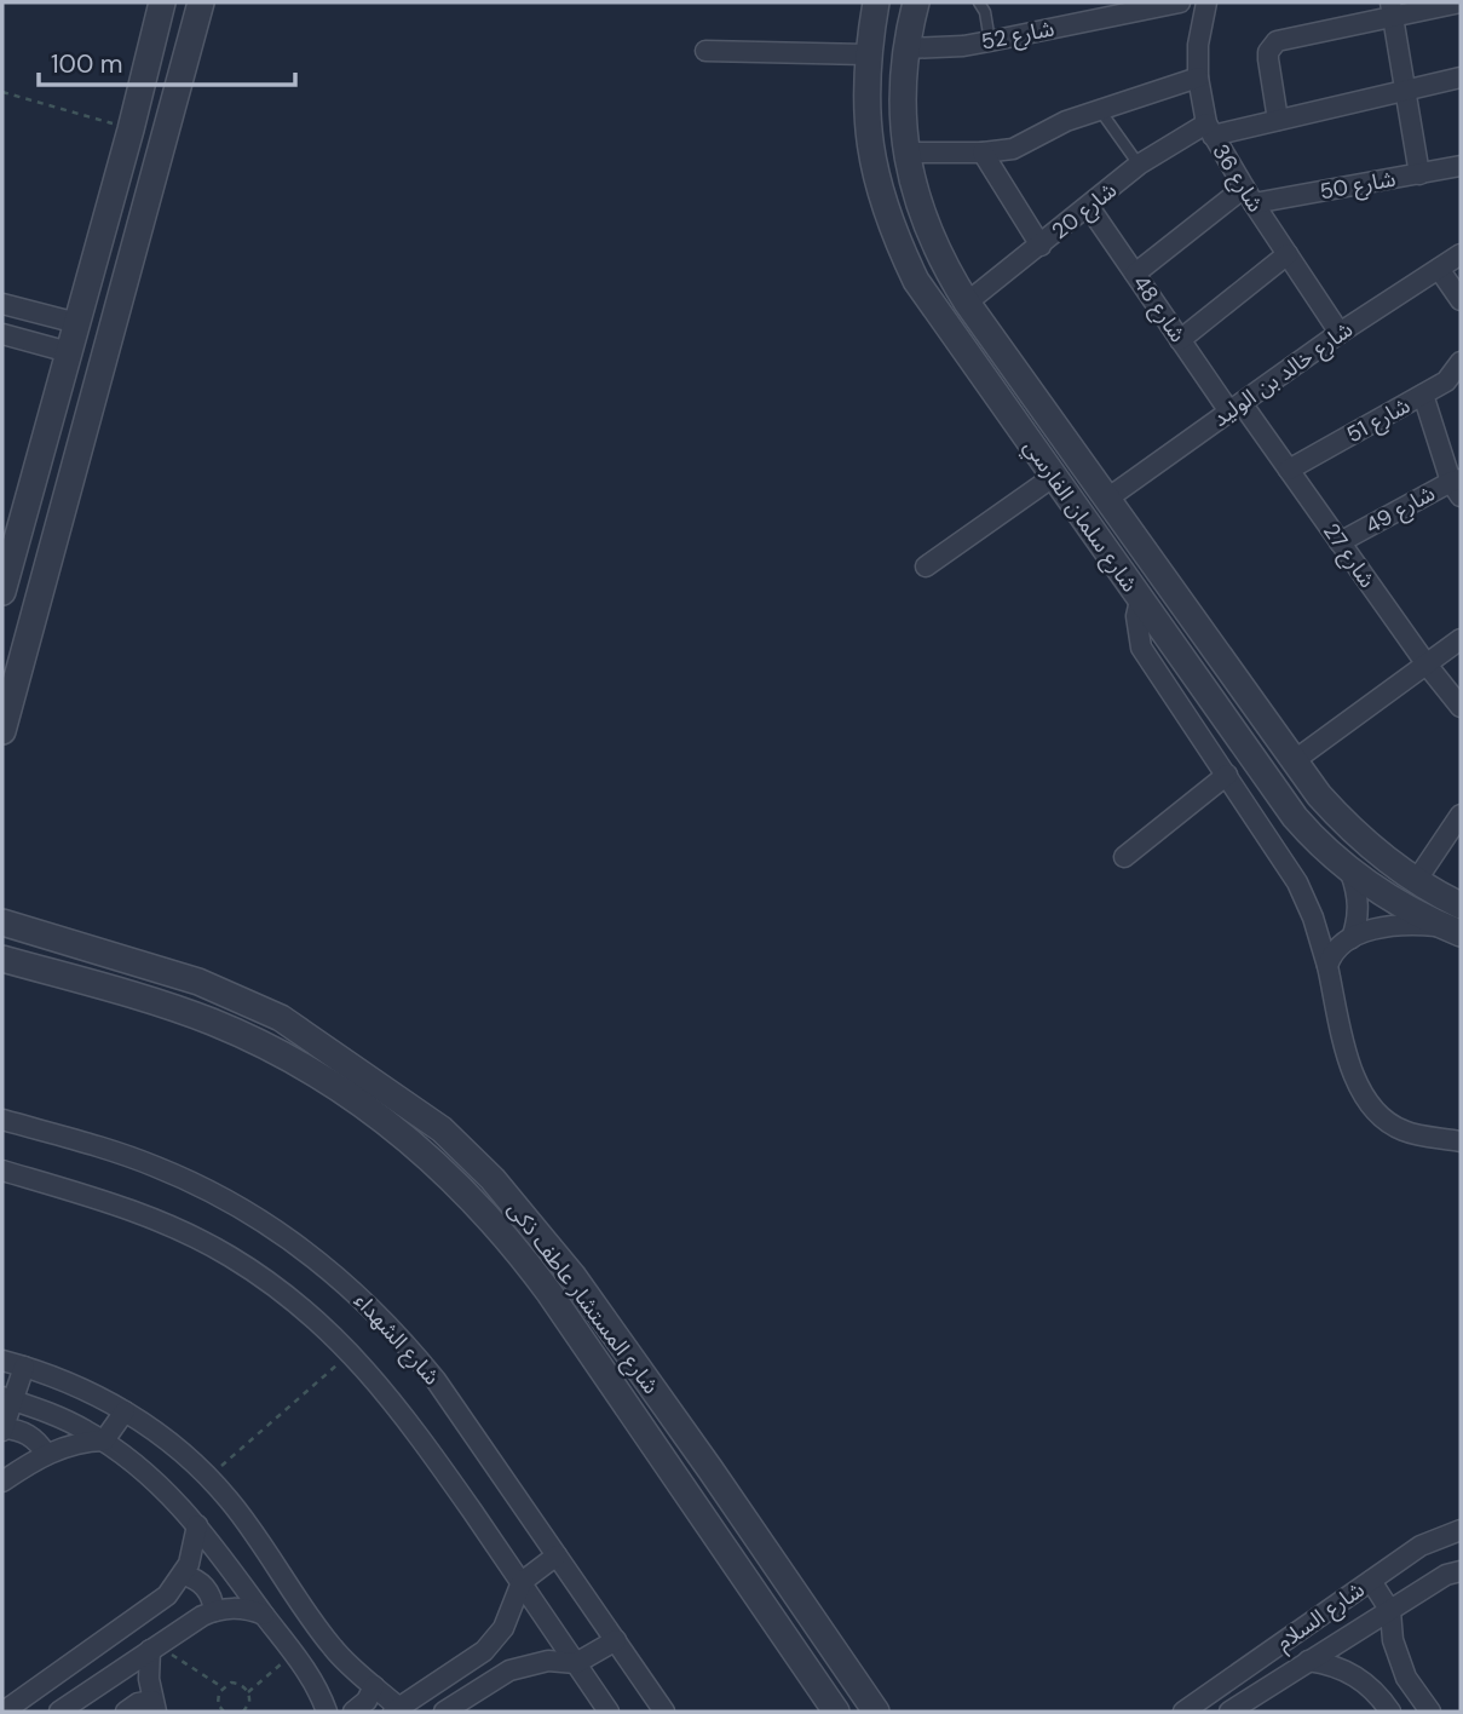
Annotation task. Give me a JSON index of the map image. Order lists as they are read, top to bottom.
{
  "streets": {
    "street": [
      "شارع 52",
      "شارع 36",
      "شارع 50",
      "شارع 20",
      "شارع 48",
      "شارع خالد بن الوليد",
      "شارع 51",
      "شارع 49",
      "شارع سلمان الفارسي",
      "شارع 27",
      "شارع المستشار عاطف ذكى",
      "شارع الشهداء",
      "شارع السلام"
    ]
  },
  "crossings": [
    ["شارع 52", "شارع سلمان الفارسي"],
    ["شارع 36", "شارع 50"],
    ["شارع 36", "شارع 20"],
    ["شارع 36", "شارع خالد بن الوليد"],
    ["شارع 20", "شارع 48"],
    ["شارع 20", "شارع سلمان الفارسي"],
    ["شارع 48", "شارع خالد بن الوليد"],
    ["شارع 48", "شارع 27"],
    ["شارع خالد بن الوليد", "شارع سلمان الفارسي"],
    ["شارع خالد بن الوليد", "شارع 27"],
    ["شارع 51", "شارع 27"],
    ["شارع 49", "شارع 27"]
  ],
  "scale_bar": "100 m"
}
